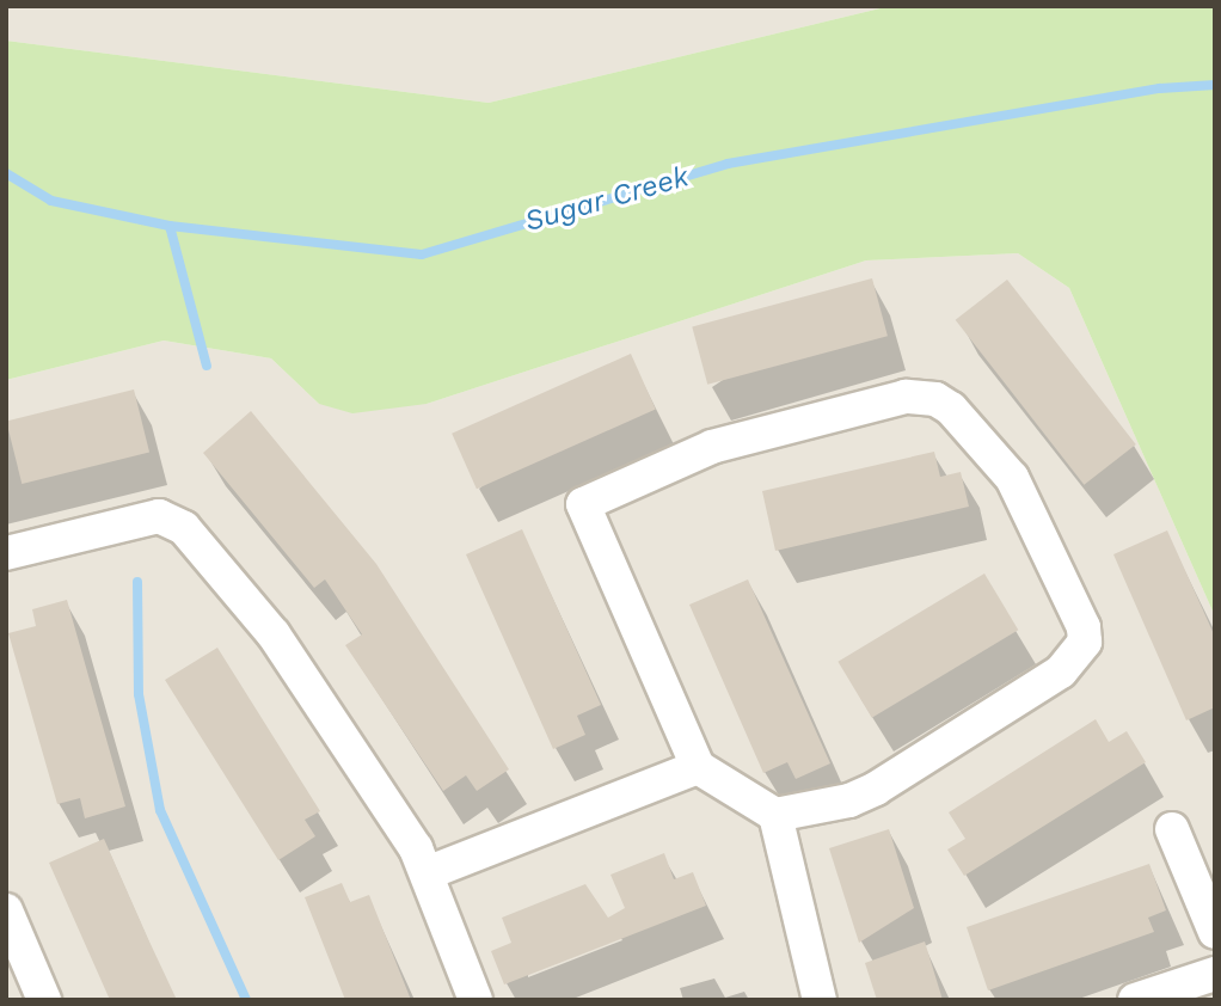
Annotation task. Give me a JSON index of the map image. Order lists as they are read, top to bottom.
{
  "water": ["Sugar Creek"]
}
